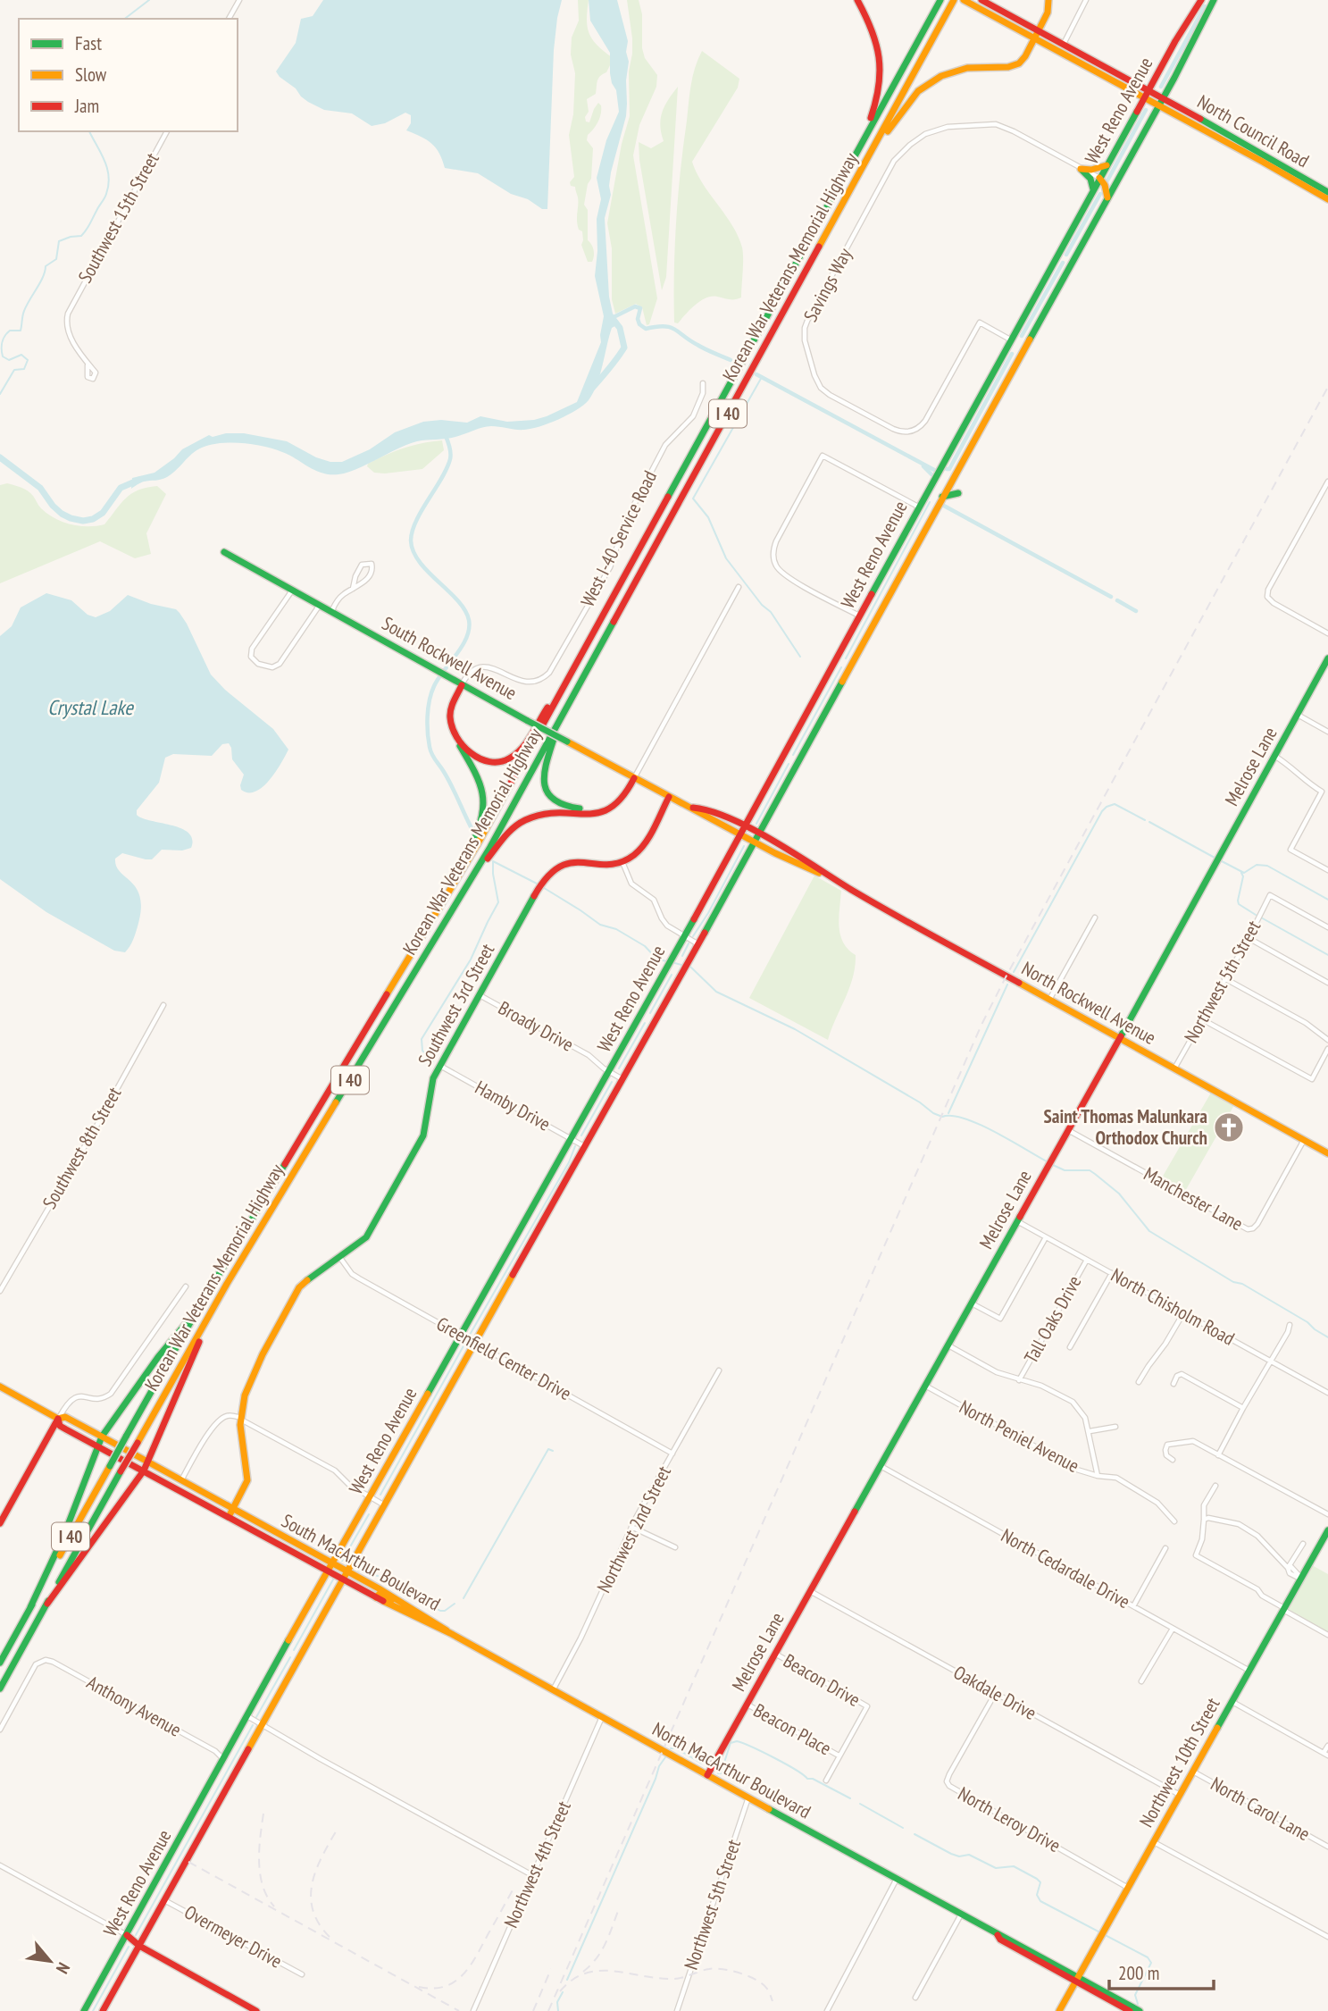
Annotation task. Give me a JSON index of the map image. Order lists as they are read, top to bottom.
{
  "streets": {
    "main road": [
      "West Reno Avenue",
      "North Council Road",
      "Korean War Veterans Memorial Highway",
      "I 40",
      "South Rockwell Avenue",
      "Melrose Lane",
      "North Rockwell Avenue",
      "Southwest 3rd Street",
      "South MacArthur Boulevard",
      "Northwest 10th Street",
      "North MacArthur Boulevard"
    ],
    "street": [
      "Southwest 15th Street",
      "Savings Way",
      "West I-40 Service Road",
      "Northwest 5th Street",
      "Broady Drive",
      "Hamby Drive",
      "Southwest 8th Street",
      "Manchester Lane",
      "North Chisholm Road",
      "Tall Oaks Drive",
      "Greenfield Center Drive",
      "North Peniel Avenue",
      "Northwest 2nd Street",
      "North Cedardale Drive",
      "Beacon Drive",
      "Oakdale Drive",
      "Anthony Avenue",
      "Beacon Place",
      "North Carol Lane",
      "North Leroy Drive",
      "Northwest 4th Street",
      "Overmeyer Drive"
    ]
  },
  "crossings": [
    ["West Reno Avenue", "North Council Road"],
    ["West Reno Avenue", "Savings Way"],
    ["West Reno Avenue", "North Rockwell Avenue"],
    ["West Reno Avenue", "Broady Drive"],
    ["West Reno Avenue", "Hamby Drive"],
    ["West Reno Avenue", "Greenfield Center Drive"],
    ["West Reno Avenue", "South MacArthur Boulevard"],
    ["West Reno Avenue", "Anthony Avenue"],
    ["West Reno Avenue", "Overmeyer Drive"],
    ["West I-40 Service Road", "South Rockwell Avenue"],
    ["South Rockwell Avenue", "North Rockwell Avenue"],
    ["Melrose Lane", "North Rockwell Avenue"],
    ["Melrose Lane", "Manchester Lane"],
    ["Melrose Lane", "North Chisholm Road"],
    ["Melrose Lane", "North Peniel Avenue"],
    ["Melrose Lane", "North Cedardale Drive"],
    ["Melrose Lane", "Beacon Drive"],
    ["Melrose Lane", "Oakdale Drive"],
    ["Melrose Lane", "Beacon Place"],
    ["Melrose Lane", "North MacArthur Boulevard"],
    ["Northwest 5th Street", "North Rockwell Avenue"],
    ["Northwest 5th Street", "North MacArthur Boulevard"],
    ["North Rockwell Avenue", "Manchester Lane"],
    ["Southwest 3rd Street", "Broady Drive"],
    ["Southwest 3rd Street", "Hamby Drive"],
    ["Southwest 3rd Street", "Greenfield Center Drive"],
    ["Southwest 3rd Street", "South MacArthur Boulevard"],
    ["North Chisholm Road", "Tall Oaks Drive"],
    ["Greenfield Center Drive", "Northwest 2nd Street"],
    ["Northwest 2nd Street", "North MacArthur Boulevard"],
    ["South MacArthur Boulevard", "North MacArthur Boulevard"],
    ["North Cedardale Drive", "Northwest 10th Street"],
    ["Beacon Drive", "Beacon Place"],
    ["Oakdale Drive", "Northwest 10th Street"],
    ["Oakdale Drive", "North Leroy Drive"],
    ["Northwest 10th Street", "North MacArthur Boulevard"],
    ["Northwest 10th Street", "North Carol Lane"],
    ["Northwest 10th Street", "North Leroy Drive"],
    ["North MacArthur Boulevard", "Northwest 4th Street"]
  ],
  "water": ["Crystal Lake"],
  "places": {
    "church": ["Saint Thomas Malunkara Orthodox Church"]
  },
  "legend": ["Fast", "Slow", "Jam"],
  "scale_bar": "200 m",
  "north": "bottom right"
}
